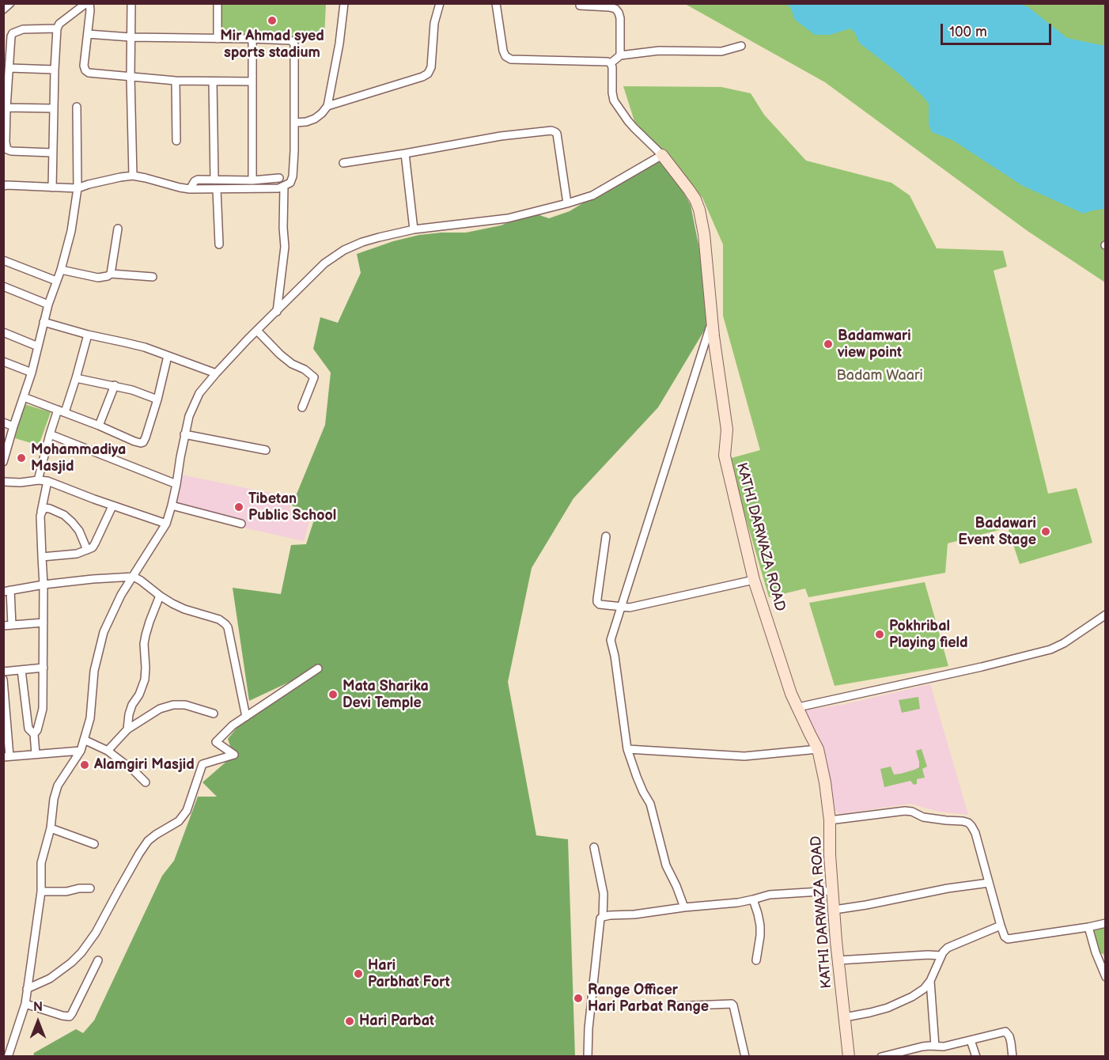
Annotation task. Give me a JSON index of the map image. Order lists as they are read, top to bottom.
{
  "streets": {
    "street": ["KATHI DARWAZA ROAD"]
  },
  "parks": ["Badam Waari"],
  "places": [
    "Mir Ahmad syed sports stadium",
    "Badamwari view point",
    "Mohammadiya Masjid",
    "Tibetan Public School",
    "Badawari Event Stage",
    "Pokhribal Playing field",
    "Mata Sharika Devi Temple",
    "Alamgiri Masjid",
    "Hari Parbhat Fort",
    "Range Officer Hari Parbat Range",
    "Hari Parbat"
  ],
  "scale_bar": "100 m",
  "north": "top"
}
